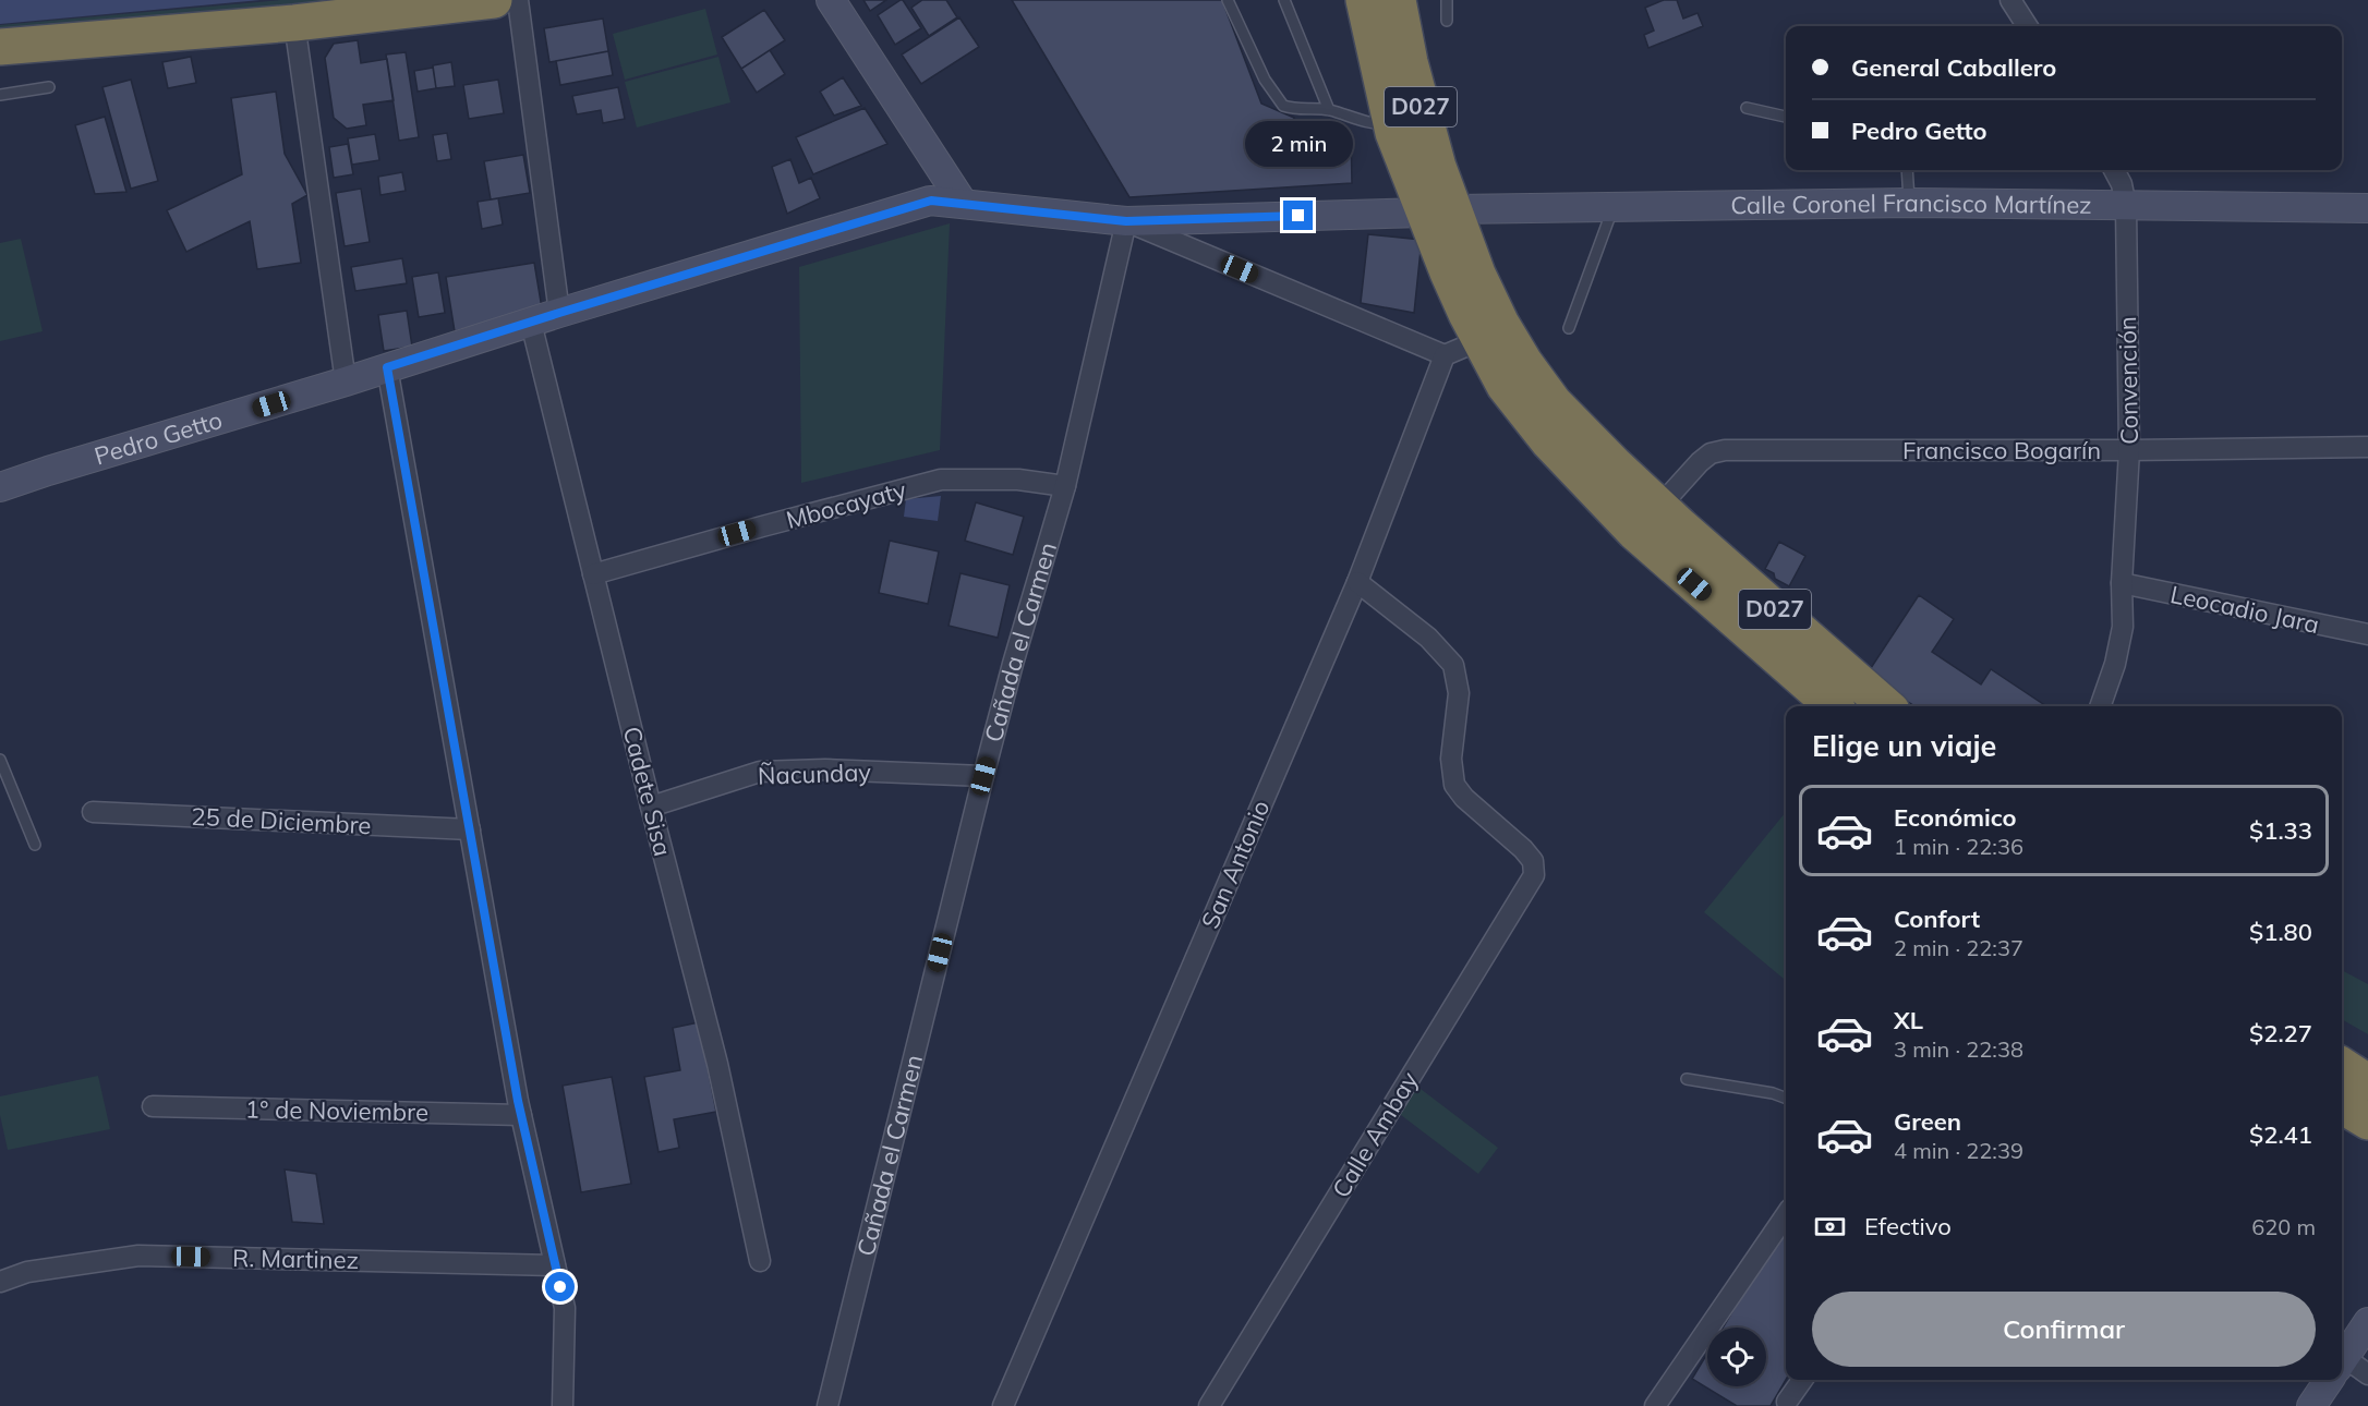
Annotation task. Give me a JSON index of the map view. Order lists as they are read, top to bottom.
{
  "streets": {
    "highway": ["D027"],
    "street": [
      "Calle Coronel Francisco Martínez",
      "Convención",
      "Pedro Getto",
      "Francisco Bogarín",
      "Mbocayaty",
      "Leocadio Jara",
      "Cañada el Carmen",
      "Ñacunday",
      "Cadete Sisa",
      "25 de Diciembre",
      "San Antonio",
      "1° de Noviembre",
      "Calle Ambay",
      "R. Martinez"
    ]
  },
  "crossings": [
    ["D027", "Calle Coronel Francisco Martínez"],
    ["D027", "Pedro Getto"],
    ["D027", "Francisco Bogarín"],
    ["Calle Coronel Francisco Martínez", "Convención"],
    ["Calle Coronel Francisco Martínez", "Pedro Getto"],
    ["Convención", "Francisco Bogarín"],
    ["Convención", "Leocadio Jara"],
    ["Pedro Getto", "Cañada el Carmen"],
    ["Pedro Getto", "Cadete Sisa"],
    ["Mbocayaty", "Cañada el Carmen"],
    ["Mbocayaty", "Cadete Sisa"],
    ["Cañada el Carmen", "Ñacunday"],
    ["Ñacunday", "Cadete Sisa"],
    ["San Antonio", "Calle Ambay"]
  ],
  "page": {
    "banner": ["General Caballero", "Pedro Getto"],
    "bubble": "2 min",
    "heading": "Elige un viaje",
    "list": [
      {
        "name": "Económico",
        "note": "1 min · 22:36",
        "value": "$1.33"
      },
      {
        "name": "Confort",
        "note": "2 min · 22:37",
        "value": "$1.80"
      },
      {
        "name": "XL",
        "note": "3 min · 22:38",
        "value": "$2.27"
      },
      {
        "name": "Green",
        "note": "4 min · 22:39",
        "value": "$2.41"
      }
    ],
    "pay": ["Efectivo", "620 m"],
    "buttons": "Confirmar"
  }
}
